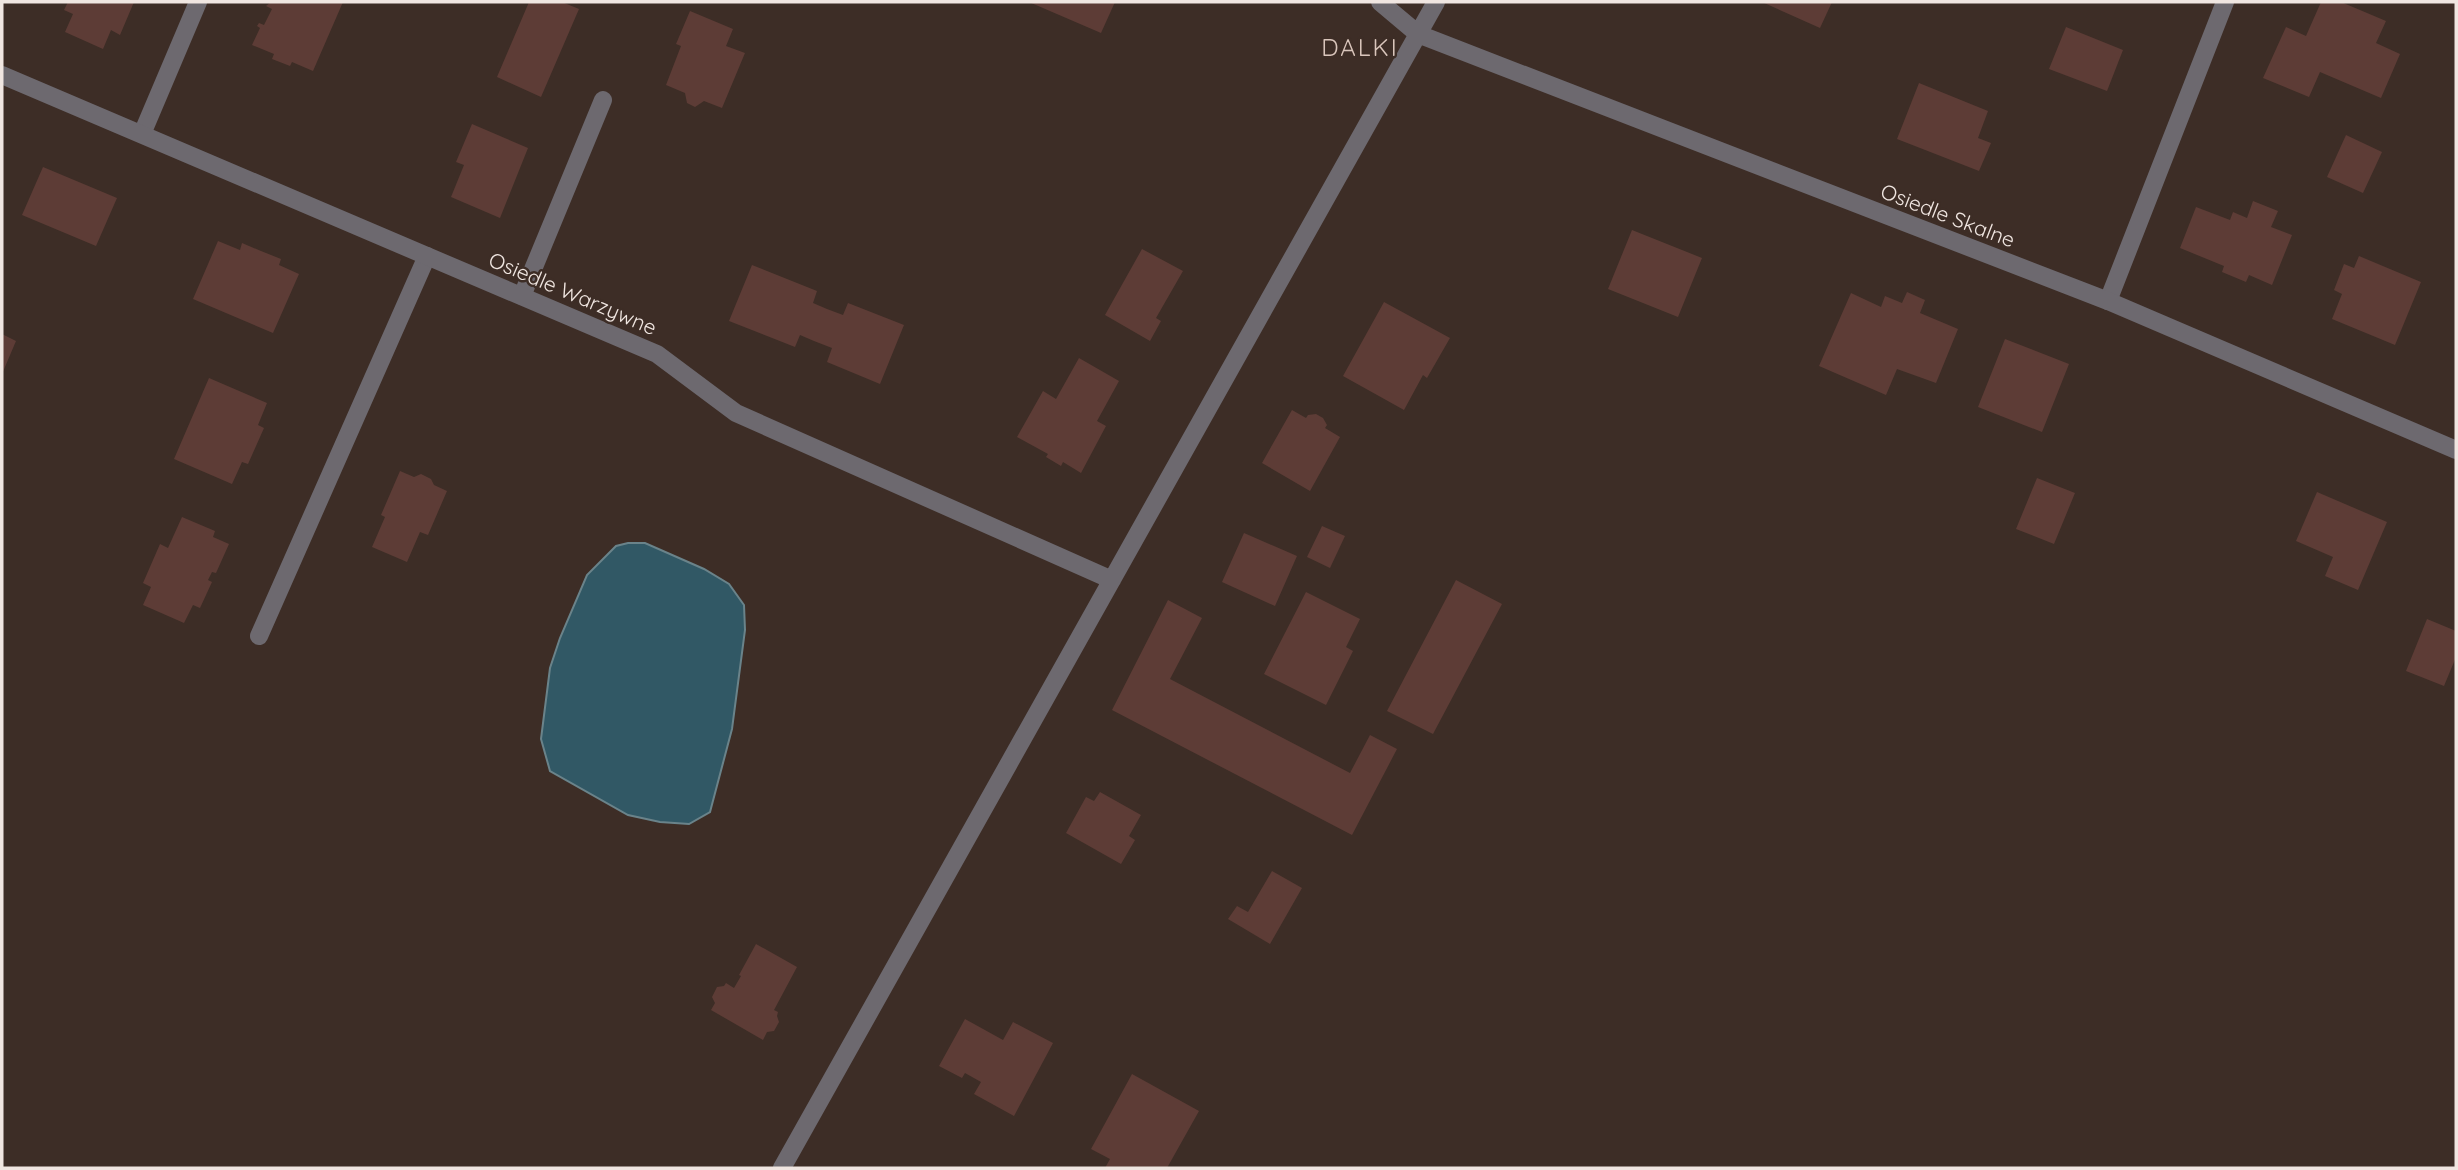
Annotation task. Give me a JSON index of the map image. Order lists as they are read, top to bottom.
{
  "streets": {
    "street": ["Osiedle Skalne", "Osiedle Warzywne"]
  },
  "districts": ["DALKI"]
}
